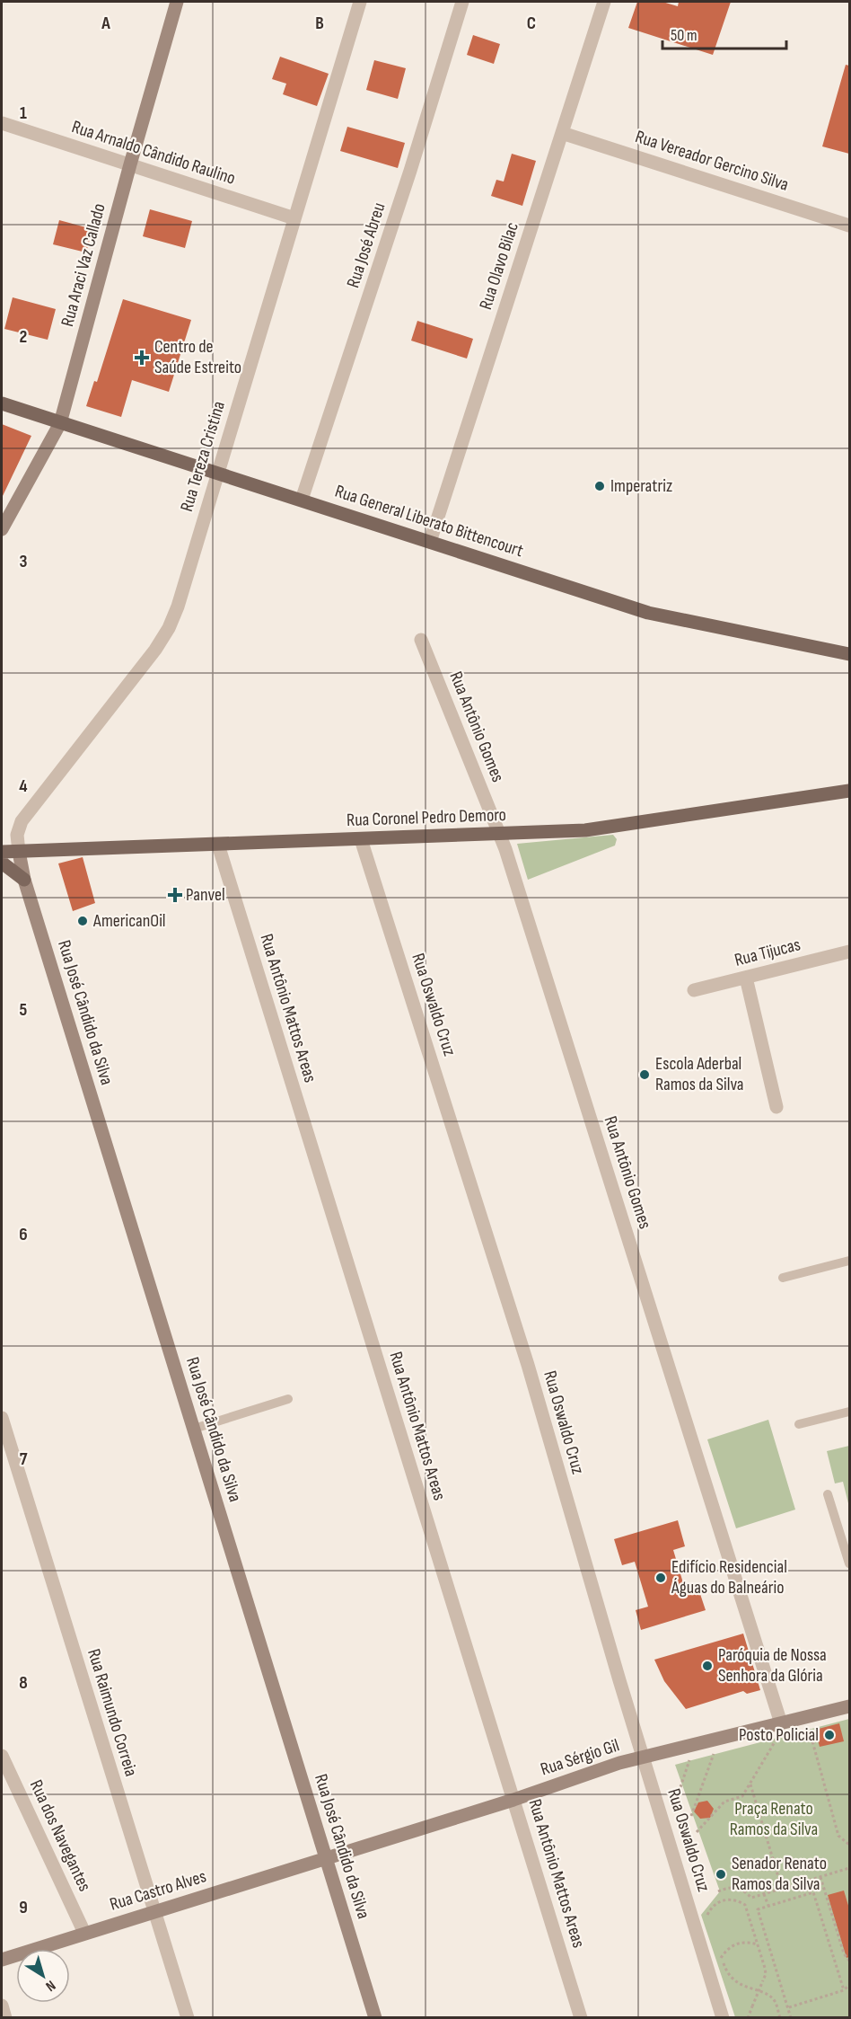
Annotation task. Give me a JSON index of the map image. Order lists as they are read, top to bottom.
{
  "streets": {
    "main road": [
      "Rua Araci Vaz Callado",
      "Rua General Liberato Bittencourt",
      "Rua Coronel Pedro Demoro",
      "Rua José Cândido da Silva",
      "Rua Sérgio Gil",
      "Rua Castro Alves"
    ],
    "street": [
      "Rua Arnaldo Cândido Raulino",
      "Rua Vereador Gercino Silva",
      "Rua José Abreu",
      "Rua Olavo Bilac",
      "Rua Tereza Cristina",
      "Rua Antônio Gomes",
      "Rua Tijucas",
      "Rua Oswaldo Cruz",
      "Rua Antônio Mattos Areas",
      "Rua Raimundo Correia",
      "Rua dos Navegantes"
    ]
  },
  "crossings": [
    ["Rua Arnaldo Cândido Raulino", "Rua Araci Vaz Callado"],
    ["Rua Arnaldo Cândido Raulino", "Rua Tereza Cristina"],
    ["Rua Vereador Gercino Silva", "Rua Olavo Bilac"],
    ["Rua José Abreu", "Rua General Liberato Bittencourt"],
    ["Rua Araci Vaz Callado", "Rua General Liberato Bittencourt"],
    ["Rua Olavo Bilac", "Rua General Liberato Bittencourt"],
    ["Rua Tereza Cristina", "Rua General Liberato Bittencourt"],
    ["Rua Tereza Cristina", "Rua Coronel Pedro Demoro"],
    ["Rua Tereza Cristina", "Rua José Cândido da Silva"],
    ["Rua Antônio Gomes", "Rua Coronel Pedro Demoro"],
    ["Rua Antônio Gomes", "Rua Sérgio Gil"],
    ["Rua Coronel Pedro Demoro", "Rua Oswaldo Cruz"],
    ["Rua Coronel Pedro Demoro", "Rua Antônio Mattos Areas"],
    ["Rua Coronel Pedro Demoro", "Rua José Cândido da Silva"],
    ["Rua Oswaldo Cruz", "Rua Sérgio Gil"],
    ["Rua Antônio Mattos Areas", "Rua Sérgio Gil"],
    ["Rua José Cândido da Silva", "Rua Sérgio Gil"],
    ["Rua José Cândido da Silva", "Rua Castro Alves"],
    ["Rua Raimundo Correia", "Rua Castro Alves"],
    ["Rua Sérgio Gil", "Rua Castro Alves"],
    ["Rua dos Navegantes", "Rua Castro Alves"]
  ],
  "parks": ["Praça Renato Ramos da Silva"],
  "places": {
    "health": ["Centro de Saúde Estreito", "Panvel"],
    "other": [
      "Imperatriz",
      "AmericanOil",
      "Escola Aderbal Ramos da Silva",
      "Edifício Residencial Águas do Balneário",
      "Paróquia de Nossa Senhora da Glória",
      "Posto Policial",
      "Senador Renato Ramos da Silva"
    ]
  },
  "scale_bar": "50 m",
  "north": "bottom right",
  "grid": {
    "columns": ["A", "B", "C"],
    "rows": [
      "1",
      "2",
      "3",
      "4",
      "5",
      "6",
      "7",
      "8",
      "9"
    ]
  }
}
